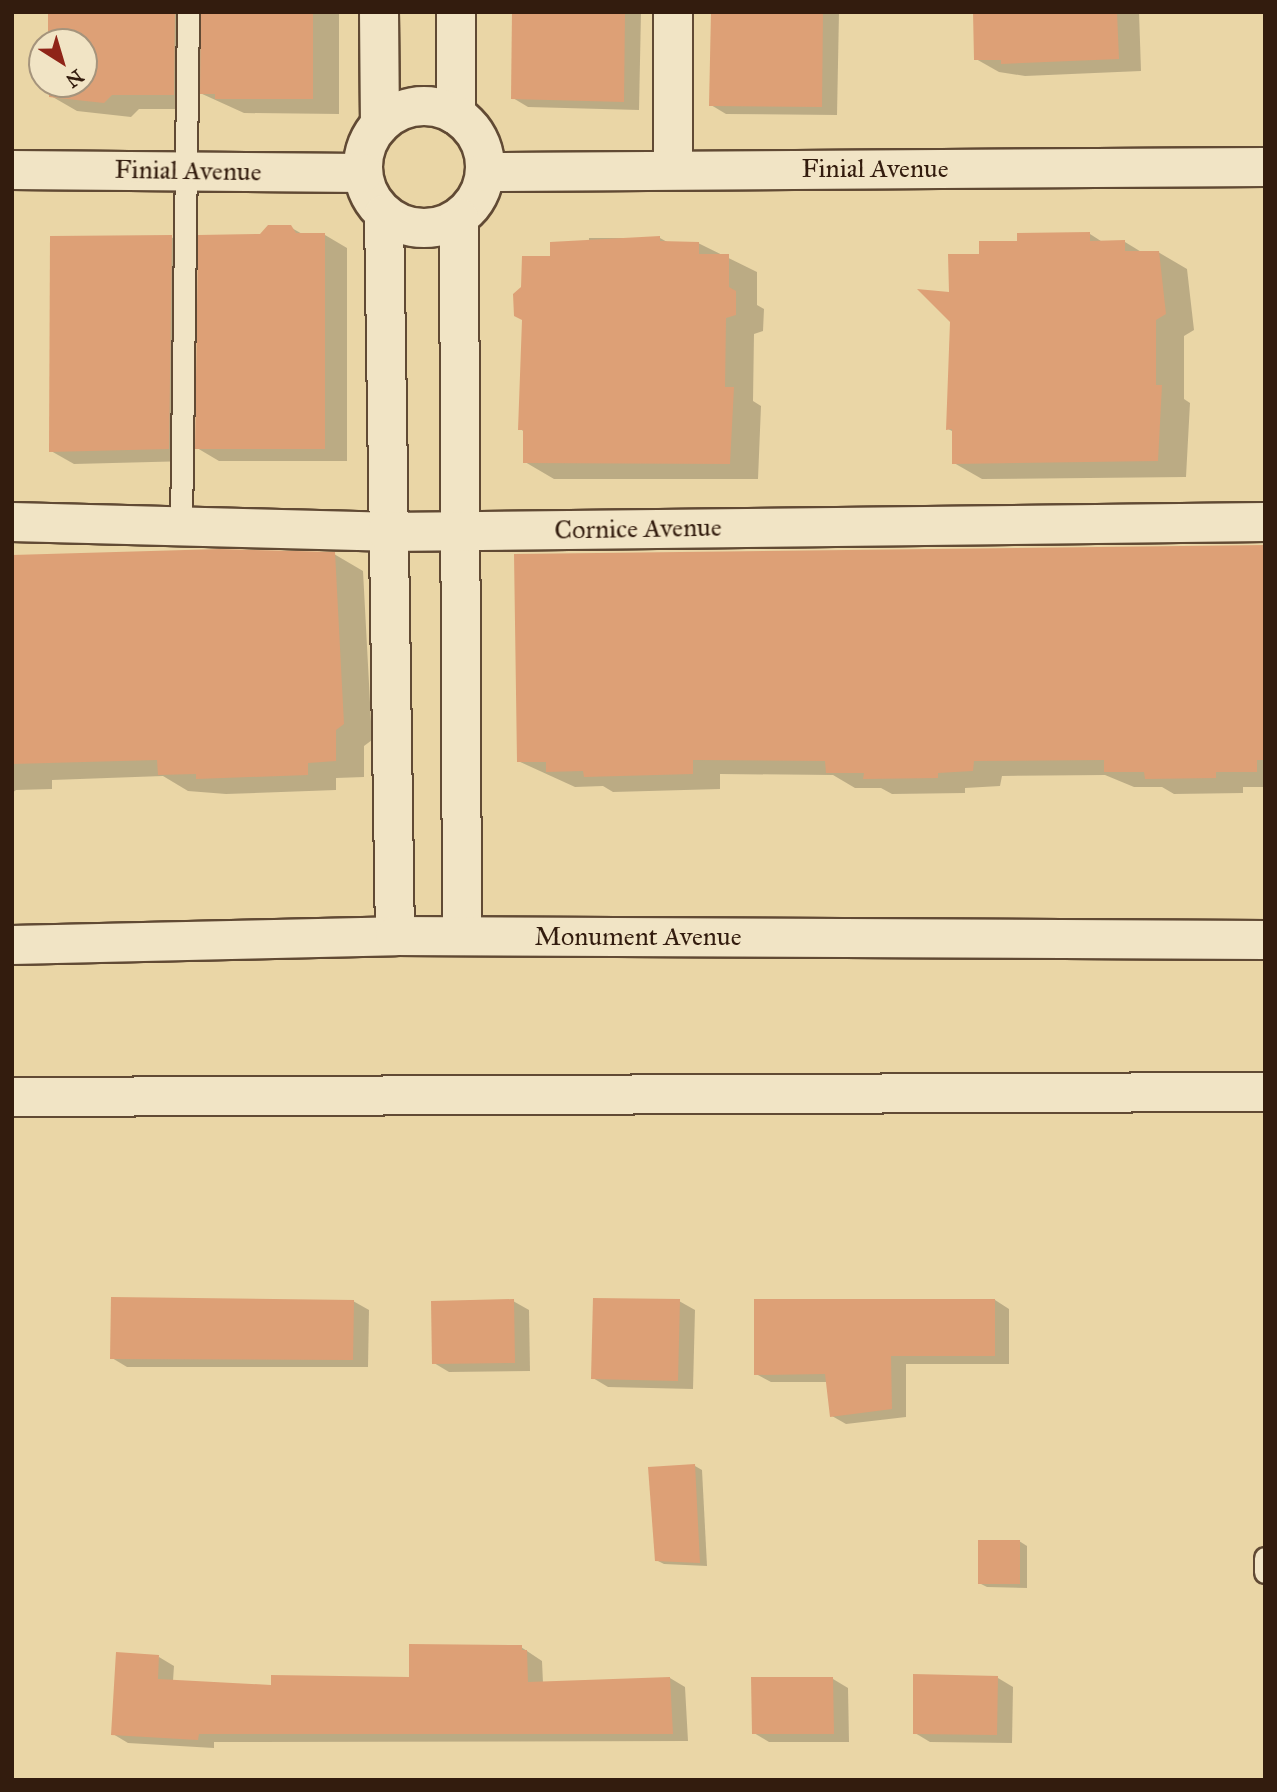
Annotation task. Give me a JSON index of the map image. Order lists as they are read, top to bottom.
{
  "streets": {
    "street": ["Finial Avenue", "Cornice Avenue", "Monument Avenue"]
  },
  "north": "bottom right"
}
